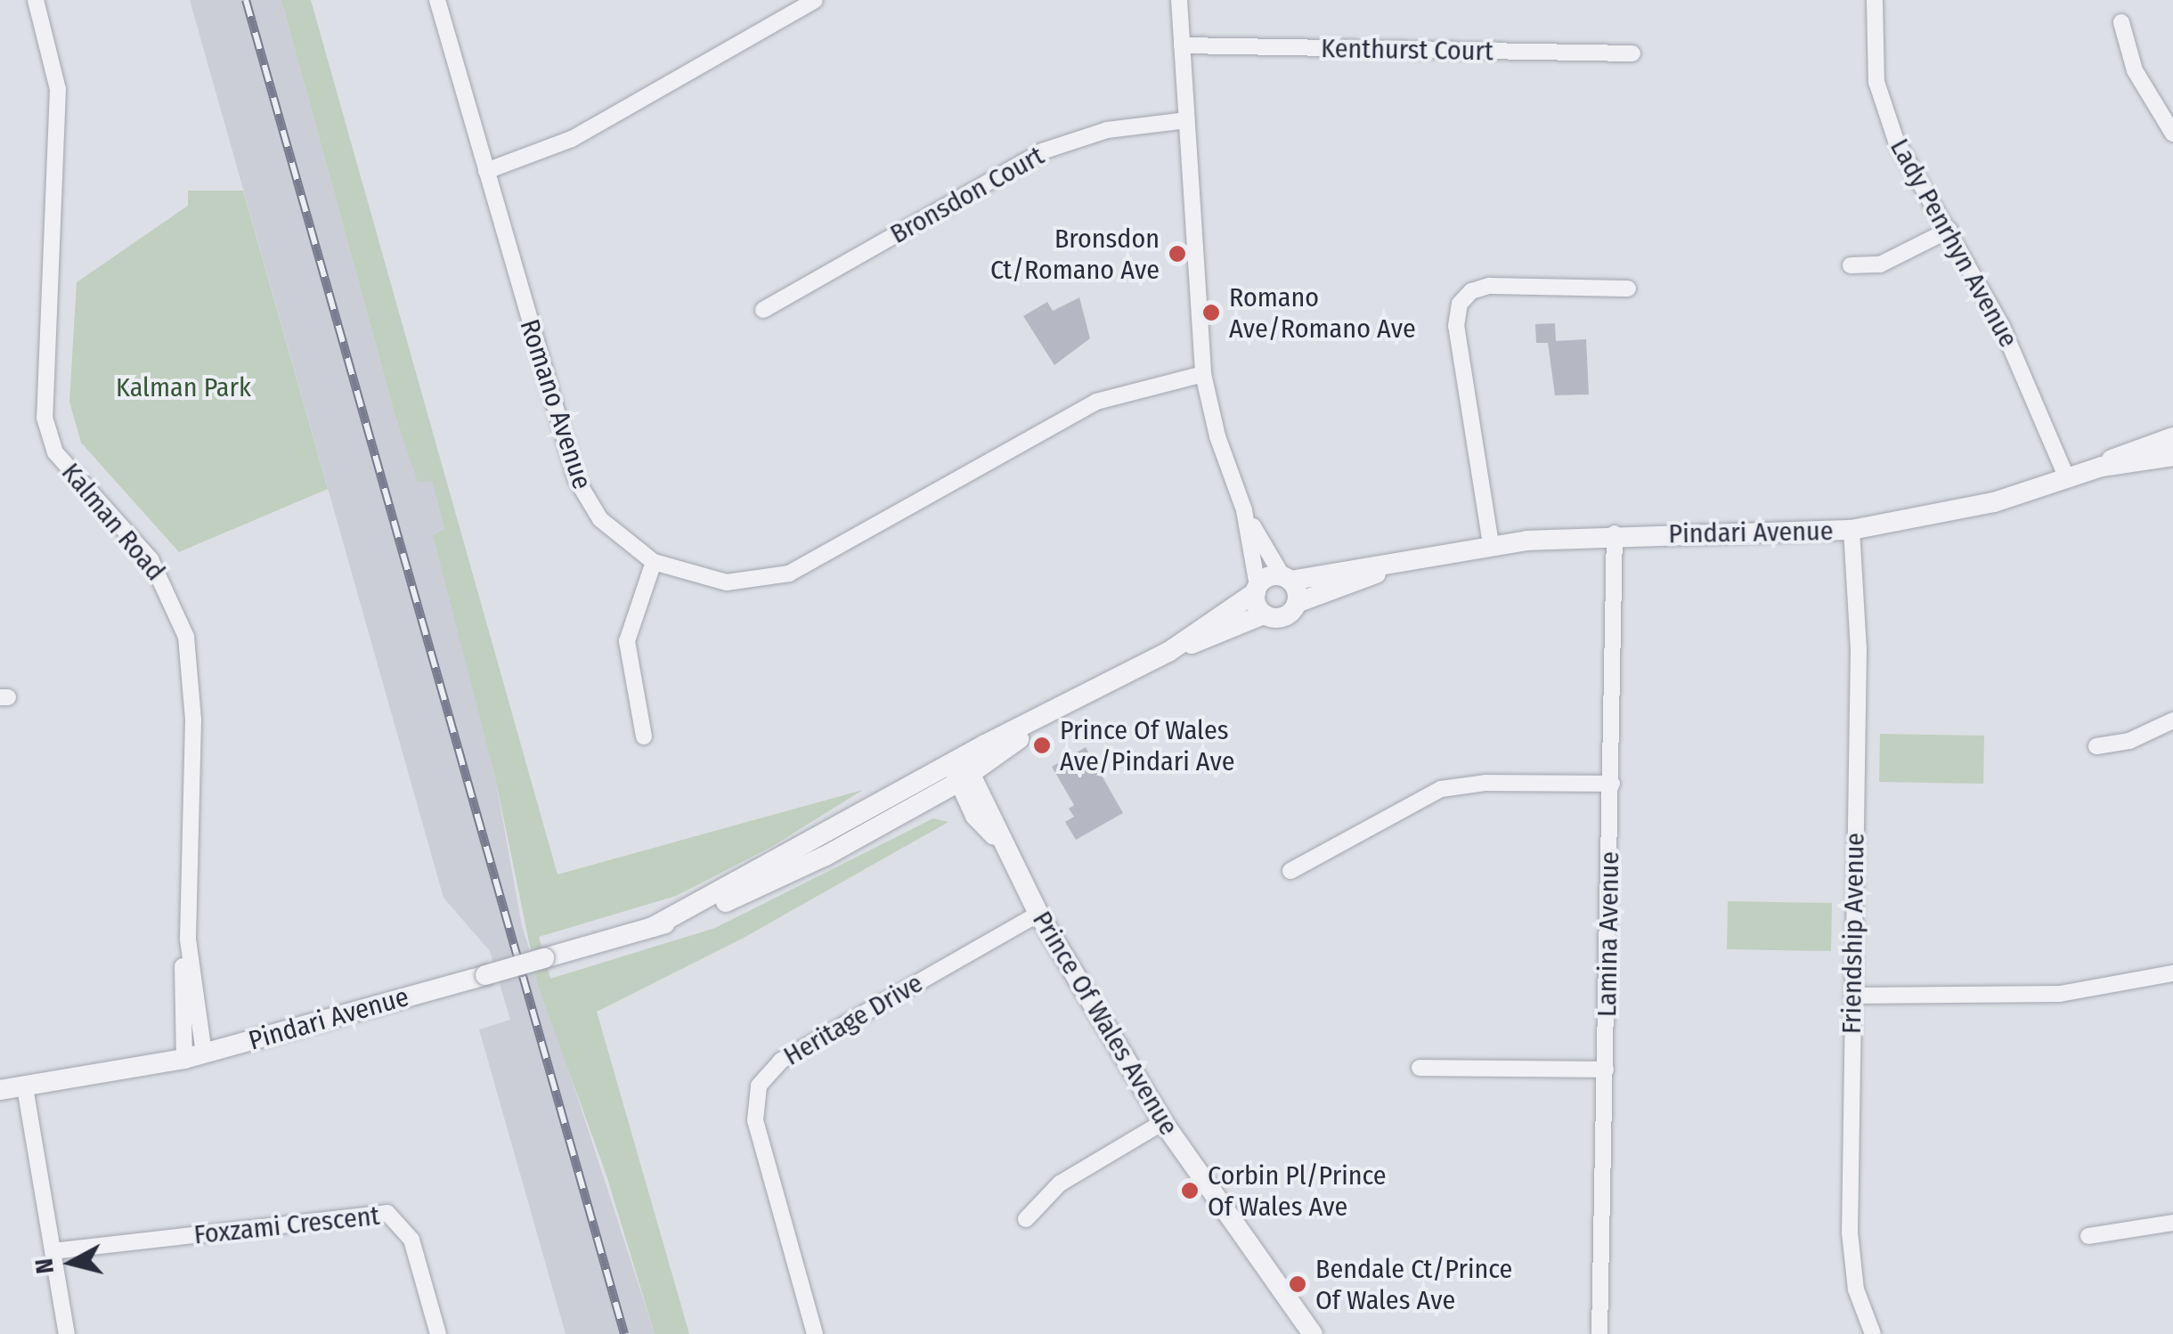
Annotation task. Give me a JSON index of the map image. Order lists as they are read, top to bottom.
{
  "streets": {
    "street": [
      "Kenthurst Court",
      "Bronsdon Court",
      "Lady Penrhyn Avenue",
      "Romano Avenue",
      "Kalman Road",
      "Pindari Avenue",
      "Friendship Avenue",
      "Lamina Avenue",
      "Heritage Drive",
      "Prince Of Wales Avenue",
      "Foxzami Crescent"
    ]
  },
  "crossings": [
    ["Lady Penrhyn Avenue", "Pindari Avenue"],
    ["Kalman Road", "Pindari Avenue"],
    ["Pindari Avenue", "Friendship Avenue"],
    ["Pindari Avenue", "Lamina Avenue"],
    ["Pindari Avenue", "Prince Of Wales Avenue"],
    ["Heritage Drive", "Prince Of Wales Avenue"]
  ],
  "parks": ["Kalman Park"],
  "places": [
    "Bronsdon Ct/Romano Ave",
    "Romano Ave/Romano Ave",
    "Prince Of Wales Ave/Pindari Ave",
    "Corbin Pl/Prince Of Wales Ave",
    "Bendale Ct/Prince Of Wales Ave"
  ],
  "north": "left"
}
